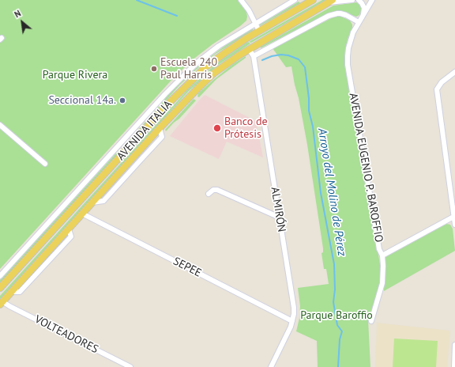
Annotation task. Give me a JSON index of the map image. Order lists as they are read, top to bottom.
{
  "streets": {
    "main road": ["AVENIDA ITALIA"],
    "street": [
      "AVENIDA EUGENIO P. BAROFFIO",
      "ALMIRÓN",
      "SEPEE",
      "VOLTEADORES"
    ]
  },
  "crossings": [
    ["AVENIDA ITALIA", "ALMIRÓN"],
    ["AVENIDA ITALIA", "SEPEE"],
    ["AVENIDA ITALIA", "VOLTEADORES"],
    ["ALMIRÓN", "SEPEE"]
  ],
  "water": ["Arroyo del Molino de Pérez"],
  "parks": ["Parque Rivera", "Parque Baroffio"],
  "places": ["Escuela 240 Paul Harris", "Seccional 14a.", "Banco de Prótesis"],
  "north": "top left"
}
